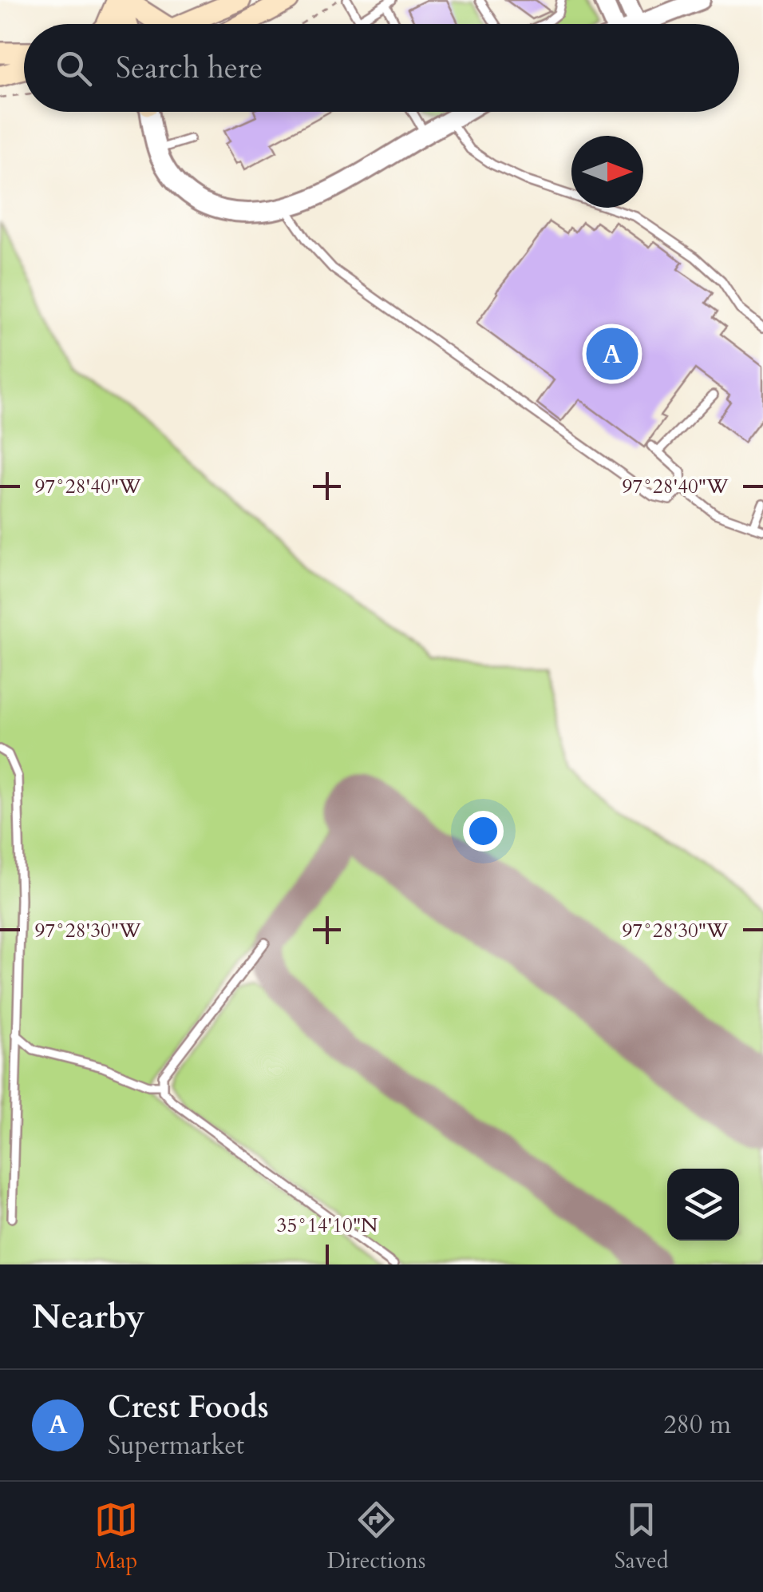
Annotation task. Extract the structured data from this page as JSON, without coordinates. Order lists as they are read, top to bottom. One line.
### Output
{"north":"right","page":{"search":"Search here","pins":"A","heading":"Nearby","list":[{"mark":"A","name":"Crest Foods","note":"Supermarket","value":"280 m"}],"nav":["Map","Directions","Saved"]},"coordinates":["97°28'40\"W","97°28'30\"W","35°14'10\"N"]}
